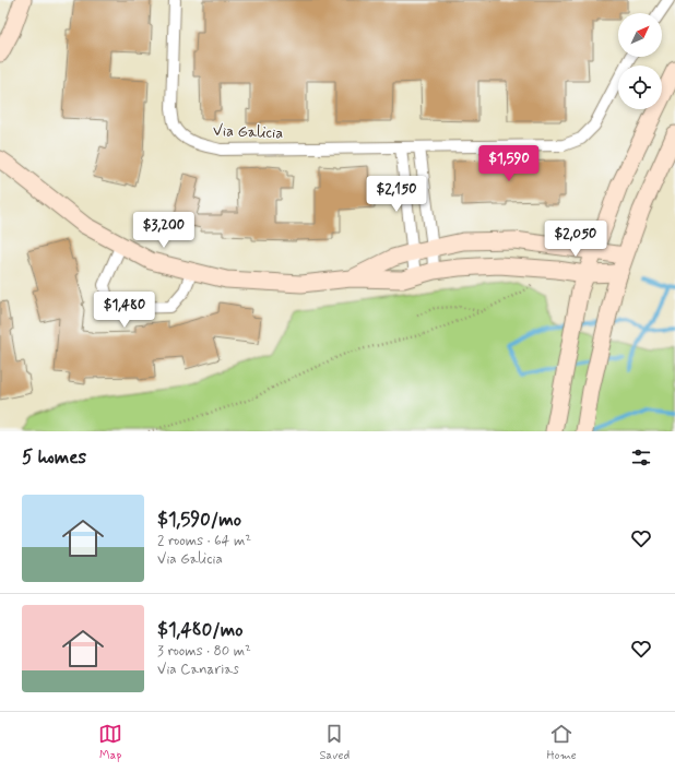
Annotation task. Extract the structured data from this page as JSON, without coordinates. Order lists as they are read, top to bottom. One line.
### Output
{"streets":{"street":["Via Galicia"]},"north":"top right","page":{"price":["$1,590","$2,150","$3,200","$2,050","$1,480"],"heading":"5 homes","list":[{"name":"$1,590/mo","note":"2 rooms · 64 m² · Via Galicia"},{"name":"$1,480/mo","note":"3 rooms · 80 m² · Via Canarias"}],"tabs":["Map","Saved","Home"]}}
